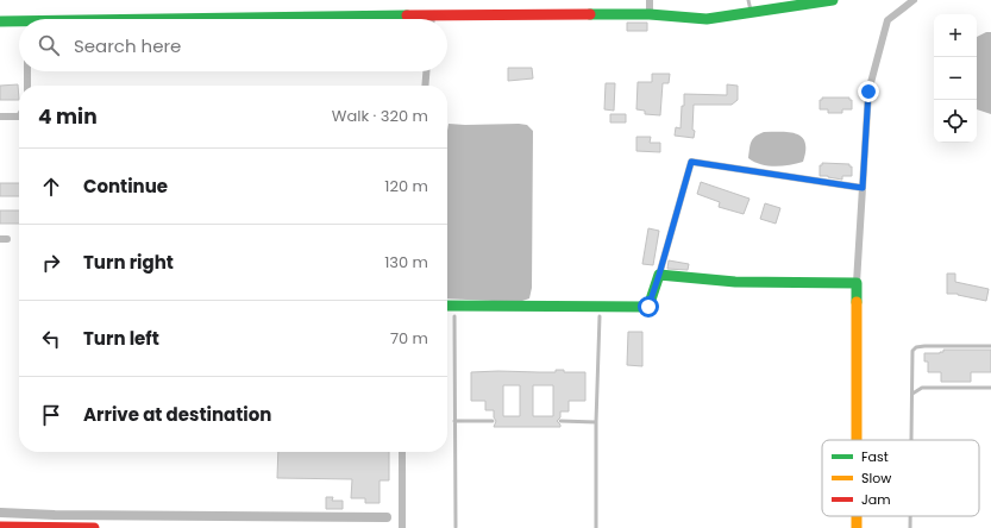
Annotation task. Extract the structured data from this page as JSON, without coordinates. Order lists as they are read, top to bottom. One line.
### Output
{"legend":["Fast","Slow","Jam"],"page":{"map_buttons":["+","−"],"search":"Search here","heading":["4 min","Walk · 320 m"],"list":[["Continue","120 m"],["Turn right","130 m"],["Turn left","70 m"],"Arrive at destination"]}}
